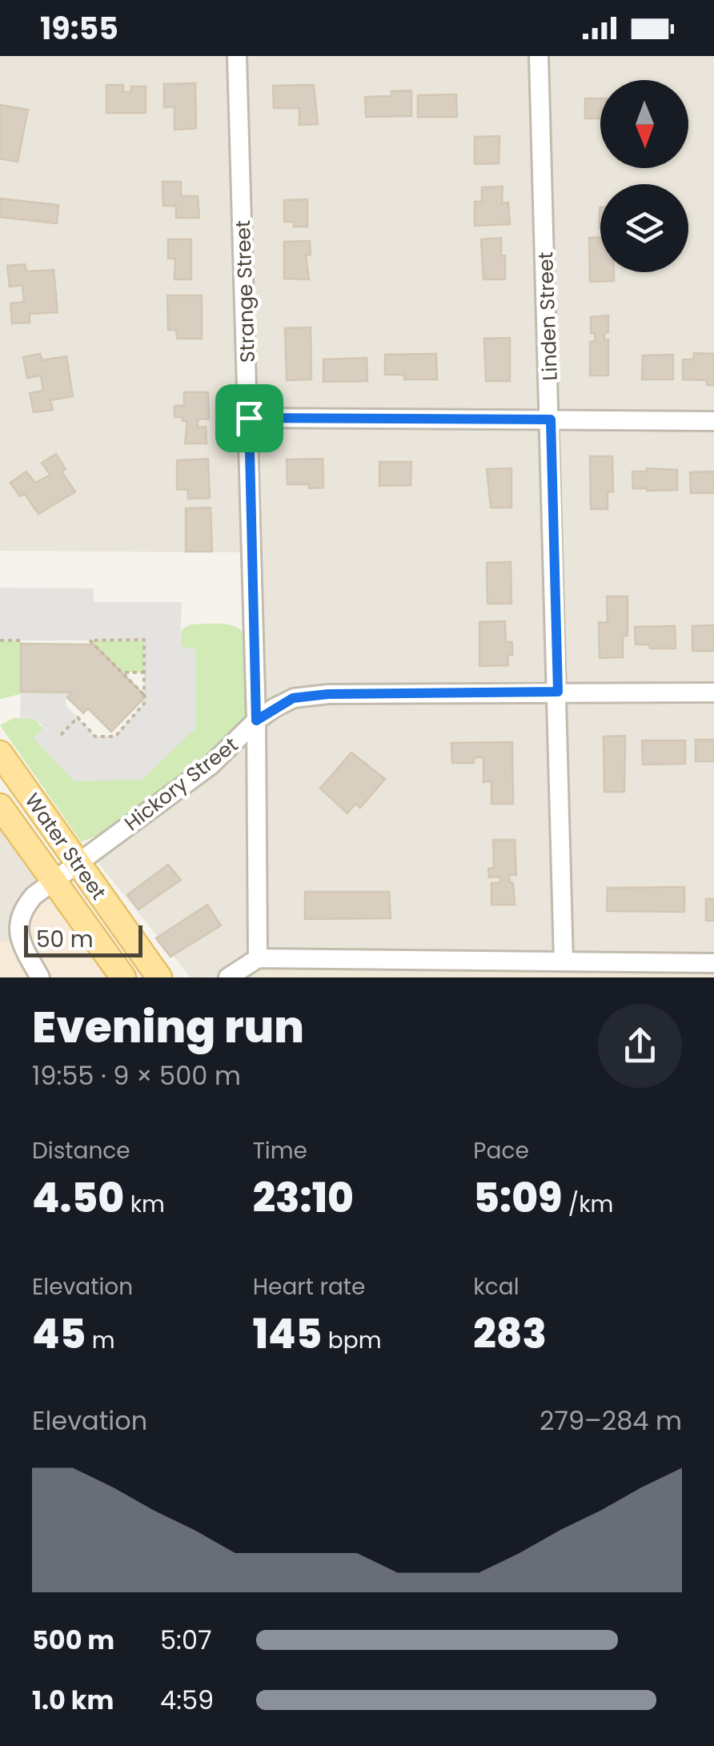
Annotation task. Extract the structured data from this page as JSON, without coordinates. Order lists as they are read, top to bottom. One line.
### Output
{"streets":{"main road":["Water Street"],"street":["Strange Street","Linden Street","Hickory Street"]},"crossings":[["Strange Street","Hickory Street"],["Linden Street","Hickory Street"],["Hickory Street","Water Street"]],"scale_bar":"50 m","north":"bottom","page":{"status":"19:55","scale":"50 m","heading":["Evening run","19:55 · 9 × 500 m"],"stats":[["Distance","4.50 km"],["Time","23:10"],["Pace","5:09 /km"],["Elevation","45 m"],["Heart rate","145 bpm"],["kcal","283"]],"chart":["Elevation","279–284 m"],"list":[{"name":"500 m","note":"5:07"},{"name":"1.0 km","note":"4:59"}]}}
